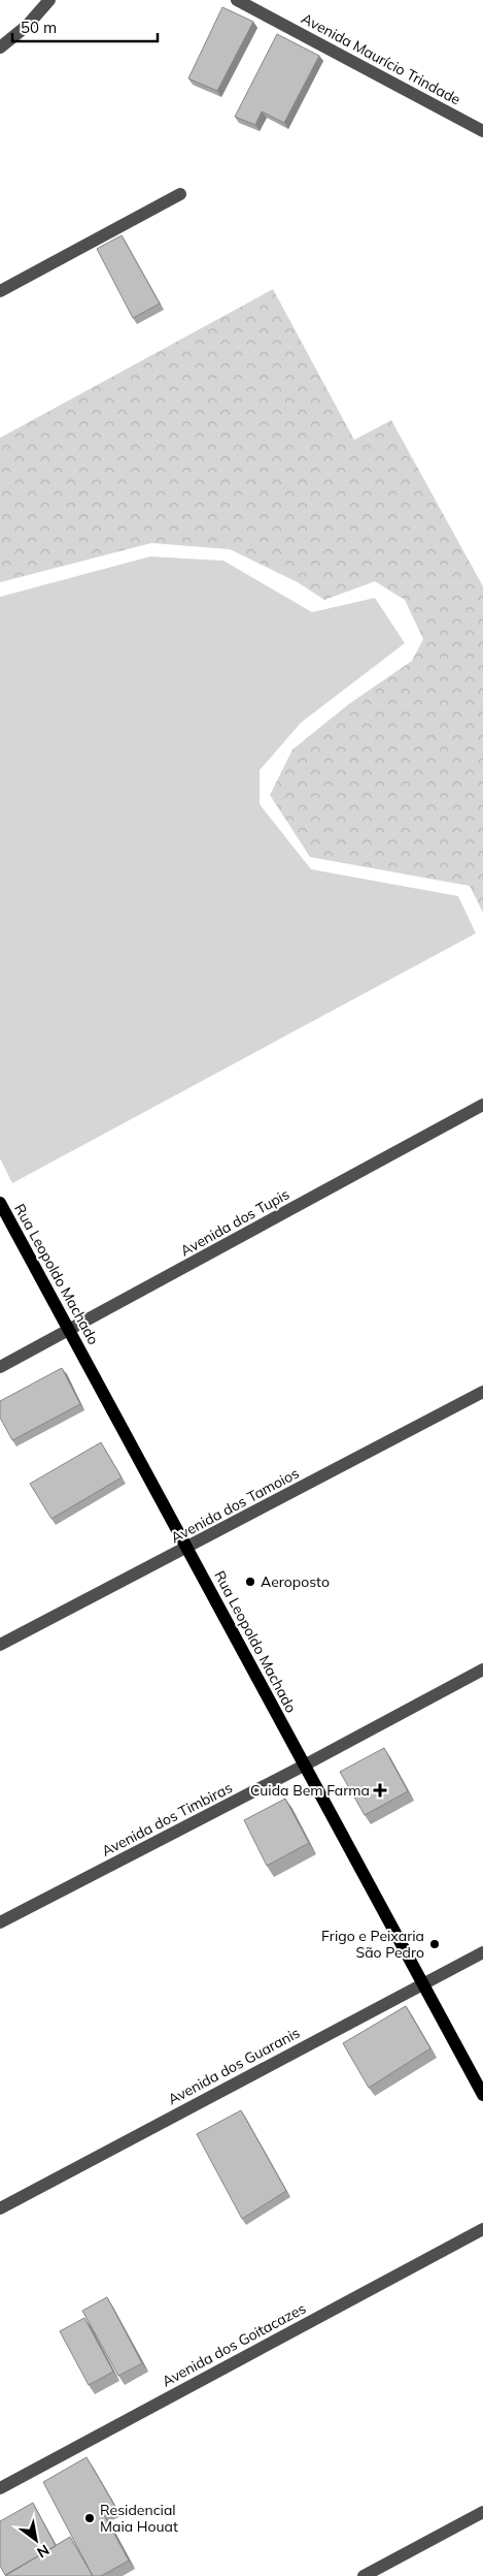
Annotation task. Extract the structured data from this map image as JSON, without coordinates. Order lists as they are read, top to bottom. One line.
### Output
{"streets":{"main road":["Rua Leopoldo Machado"],"street":["Avenida Maurício Trindade","Avenida dos Tupis","Avenida dos Tamoios","Avenida dos Timbiras","Avenida dos Guaranis","Avenida dos Goitacazes"]},"crossings":[["Avenida dos Tupis","Rua Leopoldo Machado"],["Rua Leopoldo Machado","Avenida dos Tamoios"],["Rua Leopoldo Machado","Avenida dos Timbiras"],["Rua Leopoldo Machado","Avenida dos Guaranis"]],"places":{"other":["Aeroposto","Frigo e Peixaria São Pedro","Residencial Maia Houat"],"health":["Cuida Bem Farma"]},"scale_bar":"50 m","north":"bottom right"}
